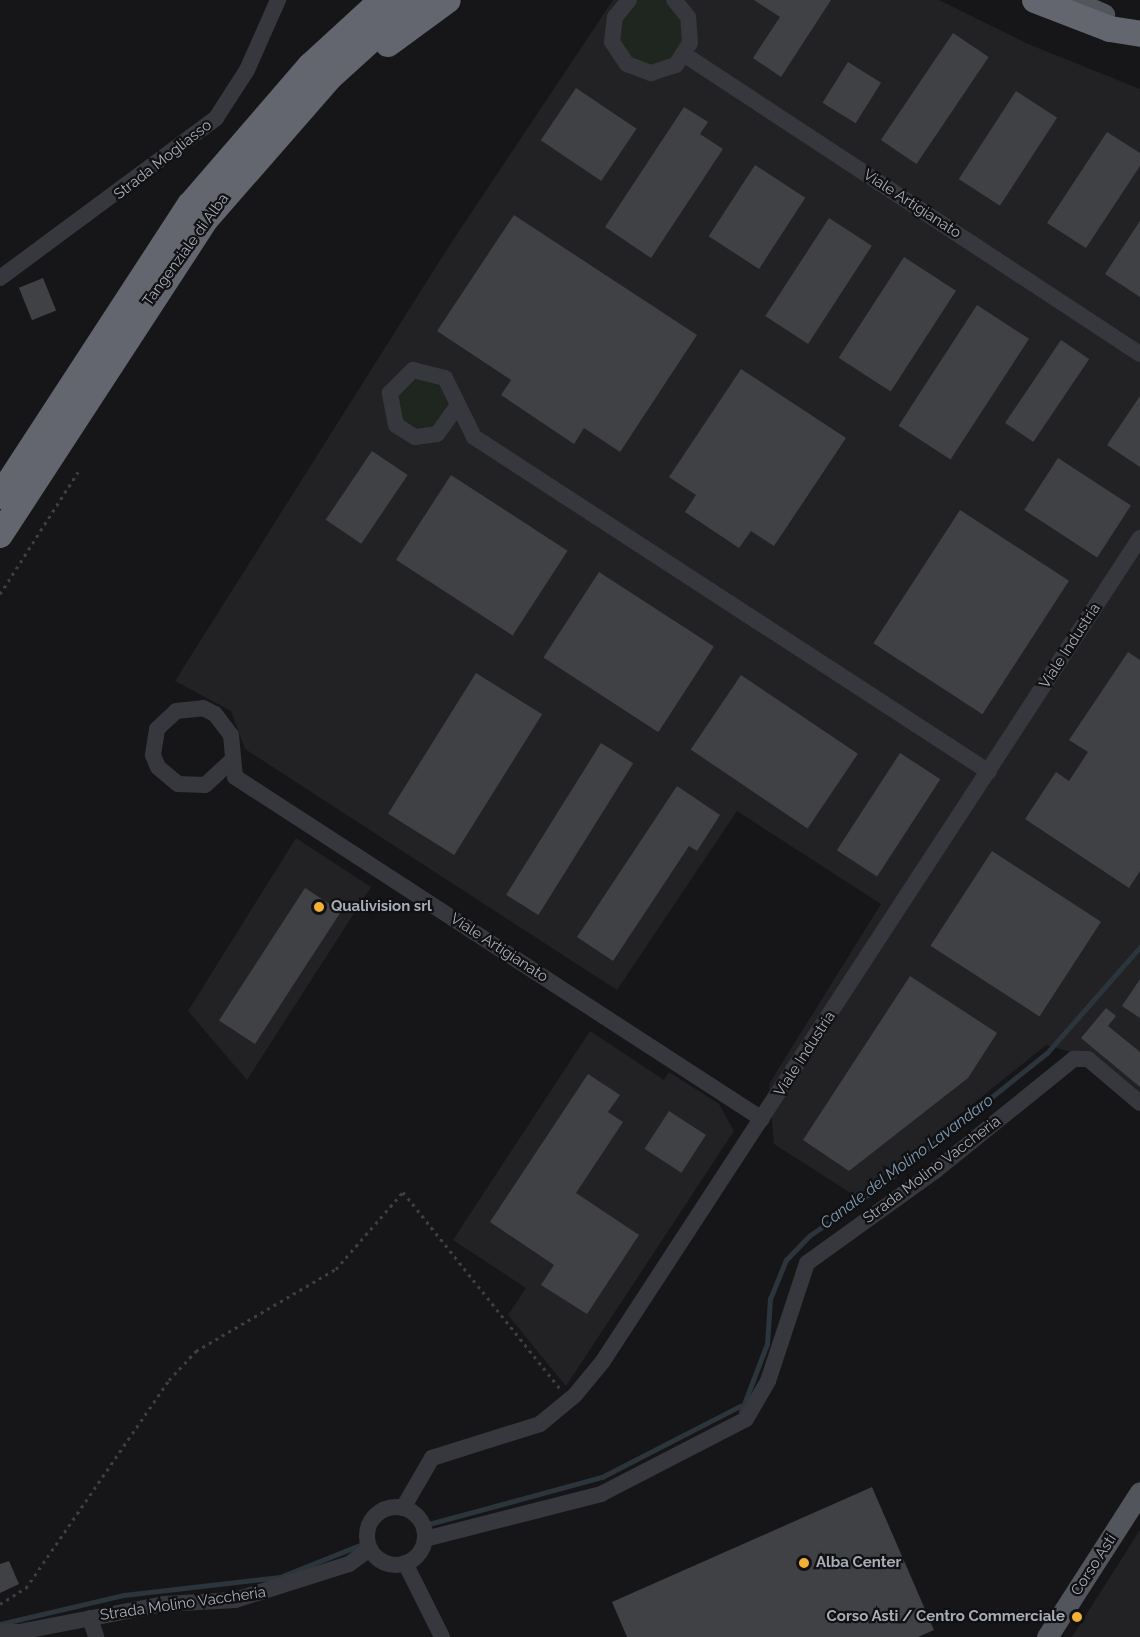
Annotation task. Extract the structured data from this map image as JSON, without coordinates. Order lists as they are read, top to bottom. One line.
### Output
{"streets":{"highway":["Tangenziale di Alba"],"main road":["Corso Asti"],"street":["Strada Mogliasso","Viale Artigianato","Viale Industria","Strada Molino Vaccheria"]},"crossings":[["Viale Artigianato","Viale Industria"],["Viale Industria","Strada Molino Vaccheria"]],"water":["Canale del Molino Lavandaro"],"places":["Qualivision srl","Alba Center","Corso Asti / Centro Commerciale"]}
